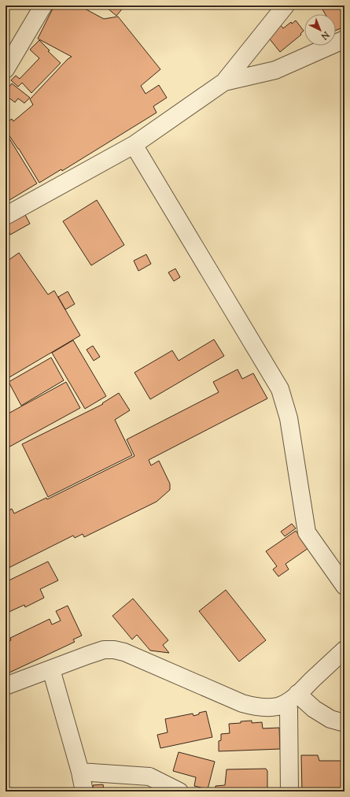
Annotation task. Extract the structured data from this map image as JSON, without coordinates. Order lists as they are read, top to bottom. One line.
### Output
{"north":"bottom right"}
